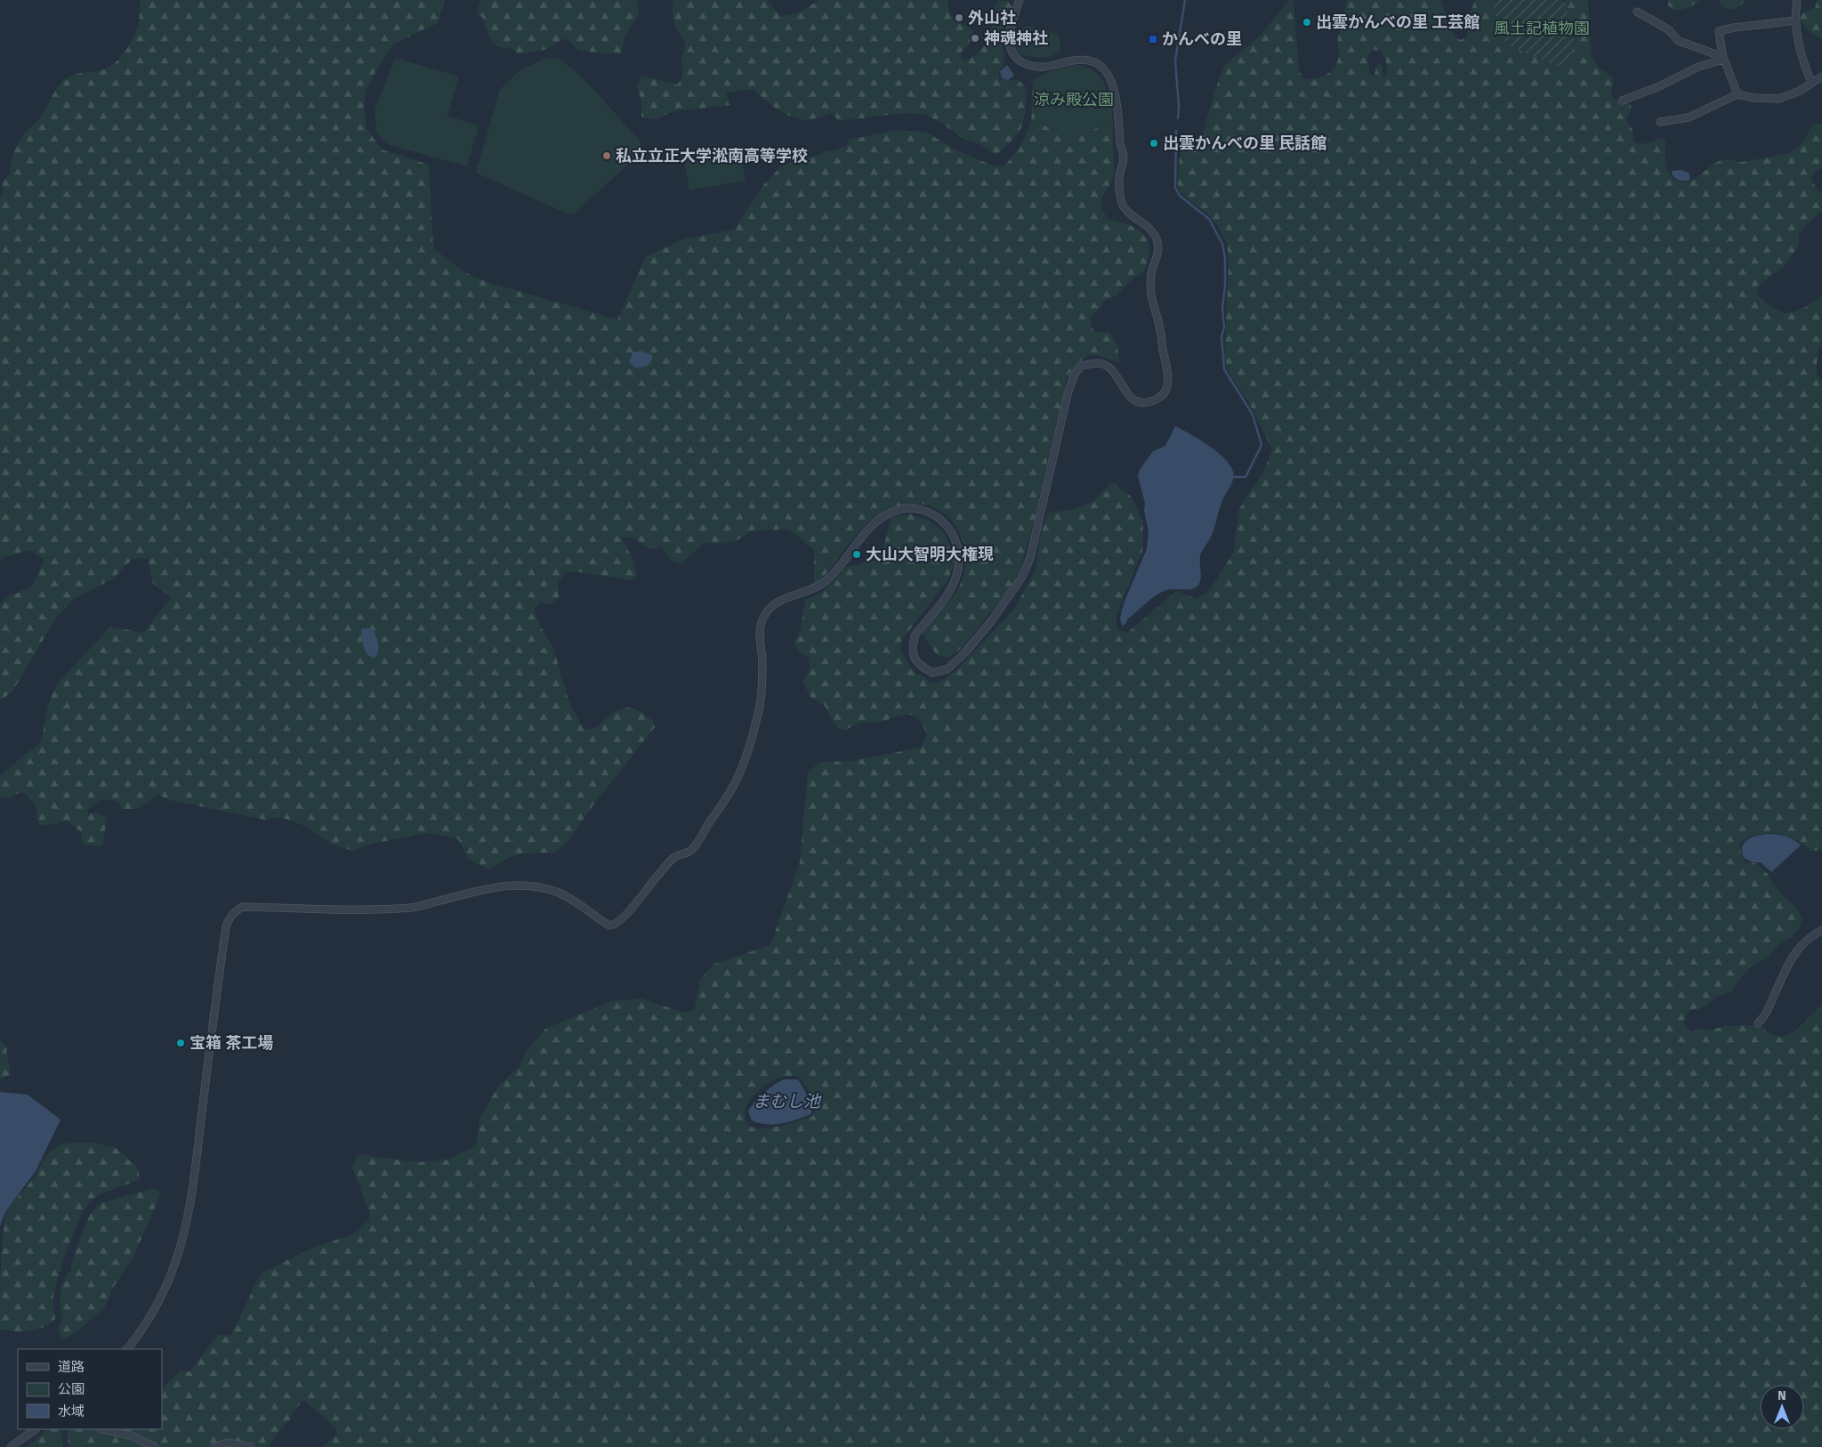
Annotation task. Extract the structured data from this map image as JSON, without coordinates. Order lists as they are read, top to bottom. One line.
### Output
{"water":["まむし池"],"parks":["風土記植物園","涼み殿公園"],"places":{"other":["外山社","出雲かんべの里 工芸館","神魂神社","出雲かんべの里 民話館","私立立正大学淞南高等学校","大山大智明大権現","宝箱 茶工場"],"transit":["かんべの里"]},"legend":["道路","公園","水域"],"north":"top"}
